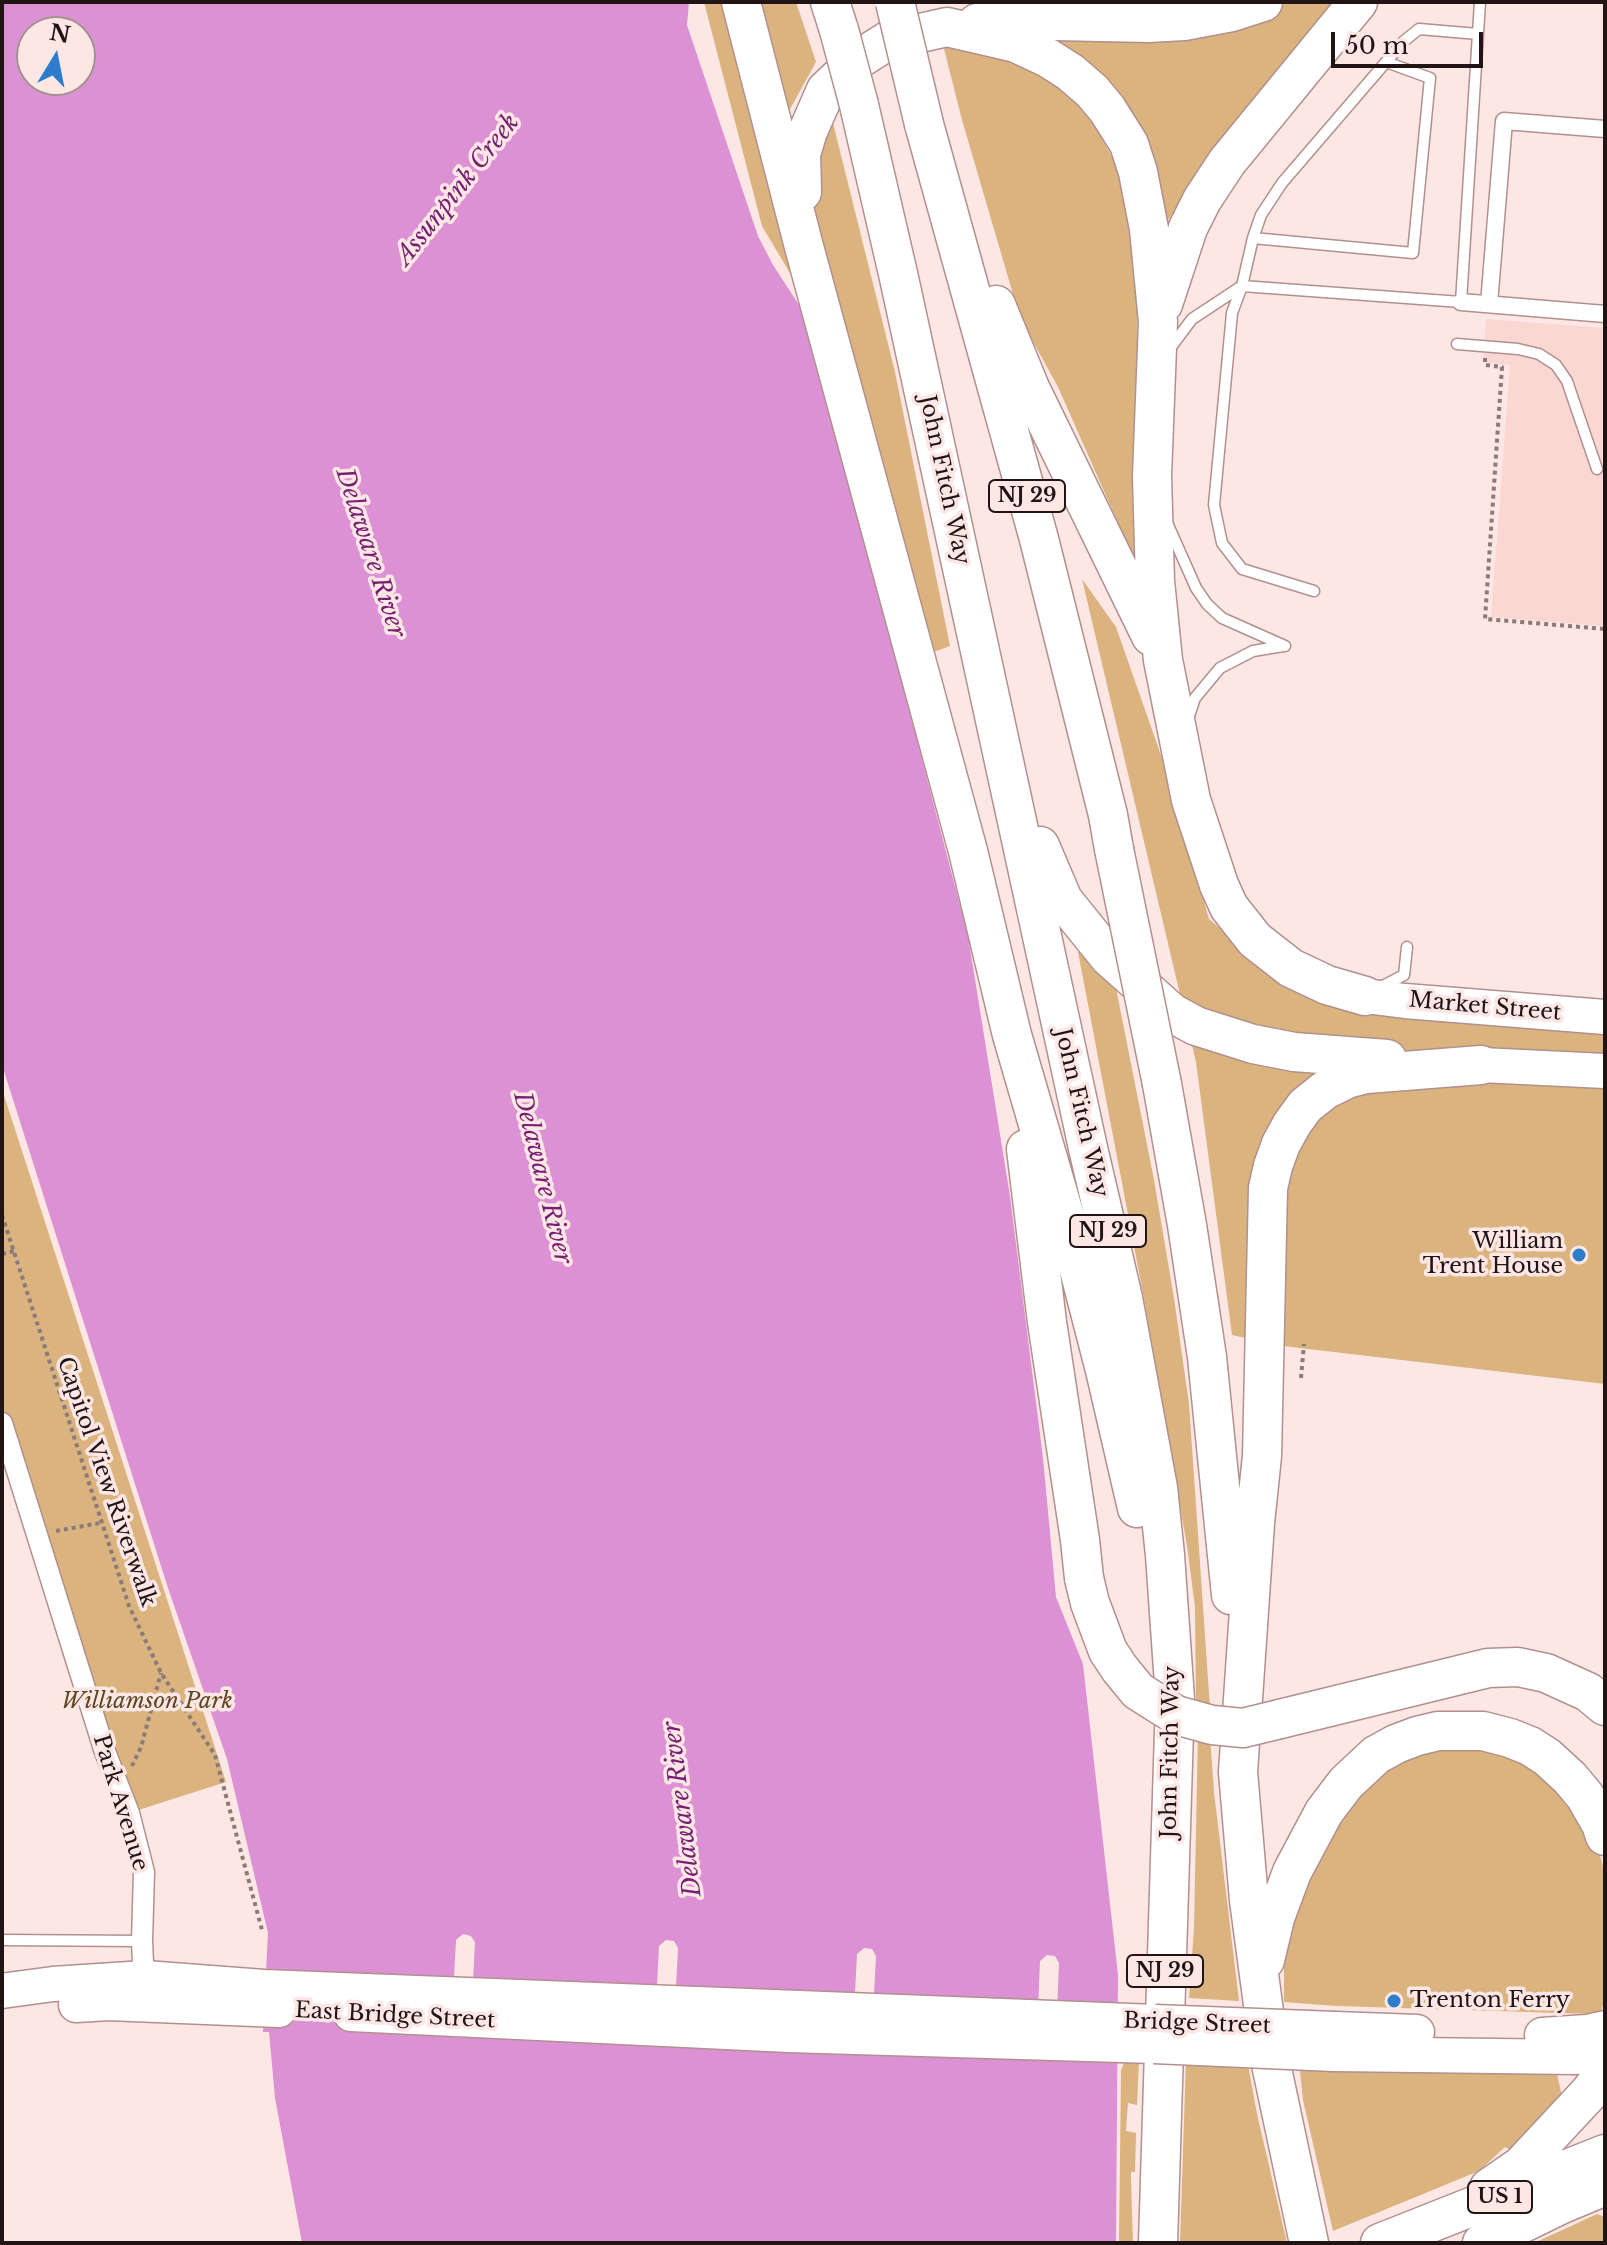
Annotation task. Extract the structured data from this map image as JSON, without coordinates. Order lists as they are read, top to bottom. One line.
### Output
{"streets":{"highway":["John Fitch Way","NJ 29","US 1"],"main road":["Market Street","East Bridge Street","Bridge Street"],"street":["Park Avenue"],"path":["Capitol View Riverwalk"]},"crossings":[["Park Avenue","East Bridge Street"],["East Bridge Street","Bridge Street"]],"water":["Assunpink Creek","Delaware River"],"parks":["Williamson Park"],"places":["William Trent House","Trenton Ferry"],"scale_bar":"50 m","north":"top"}
